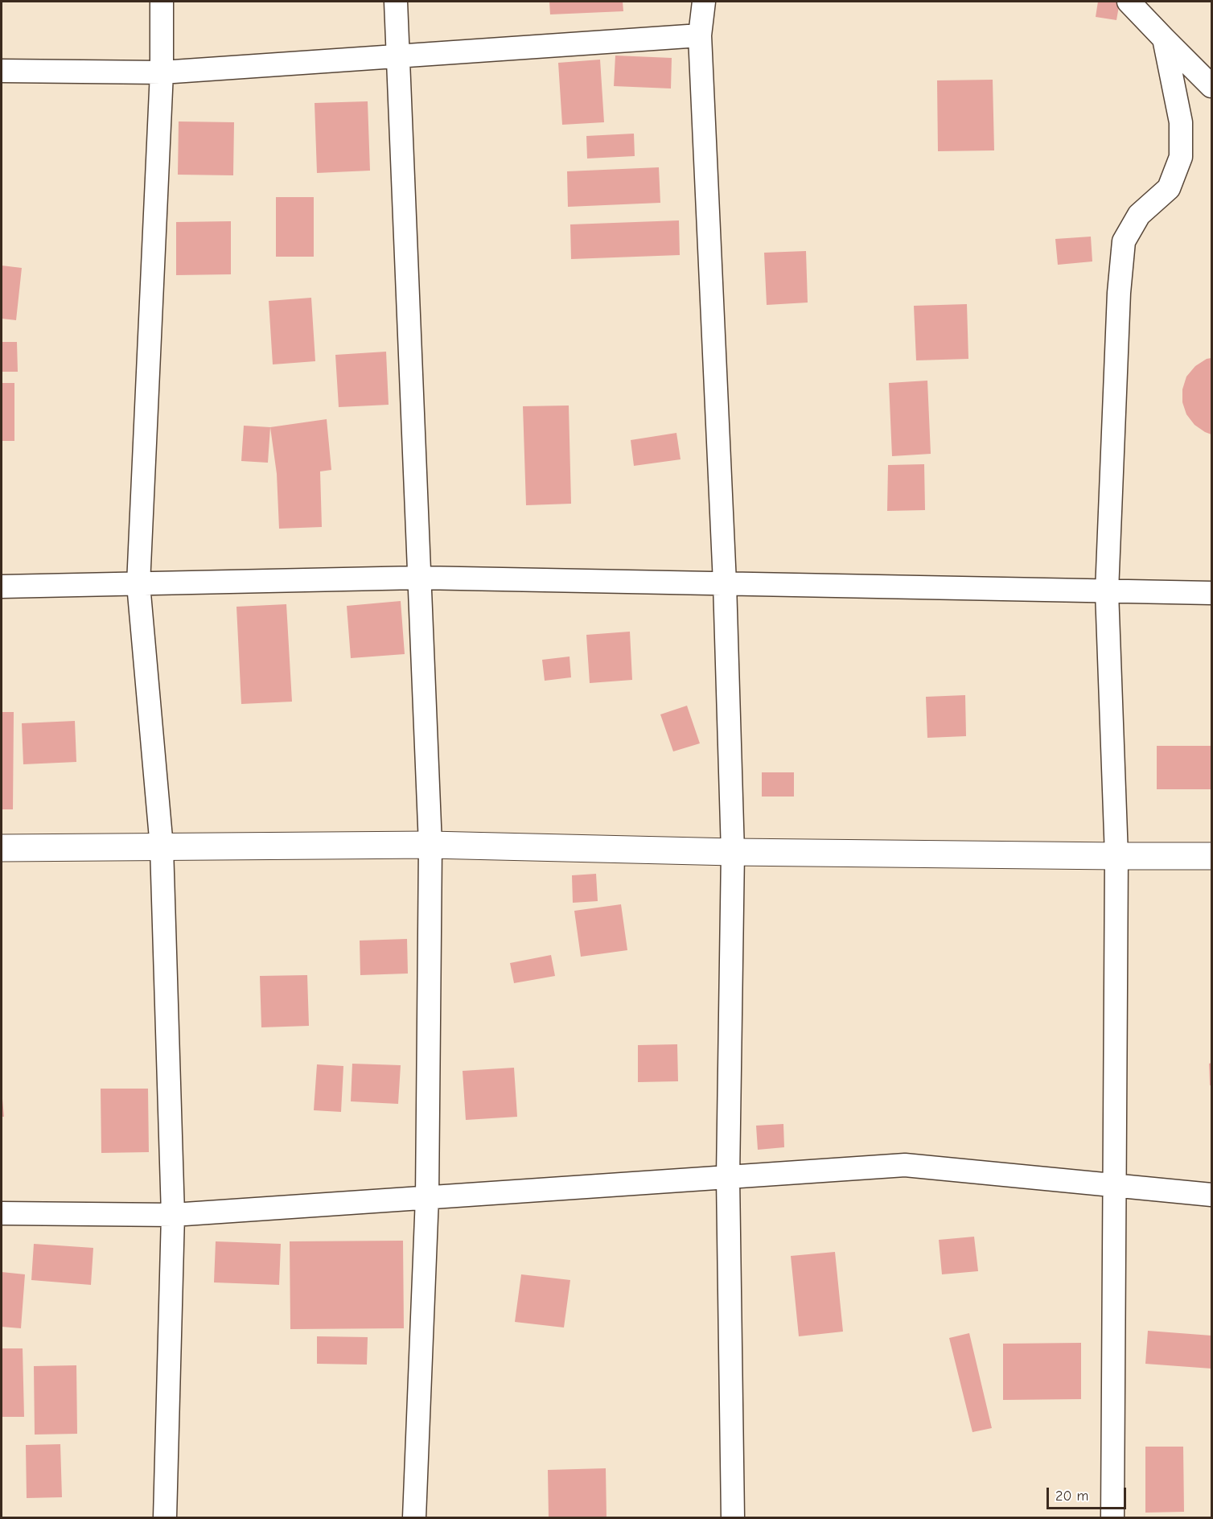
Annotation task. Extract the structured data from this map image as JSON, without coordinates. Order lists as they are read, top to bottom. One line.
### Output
{"scale_bar":"20 m"}
